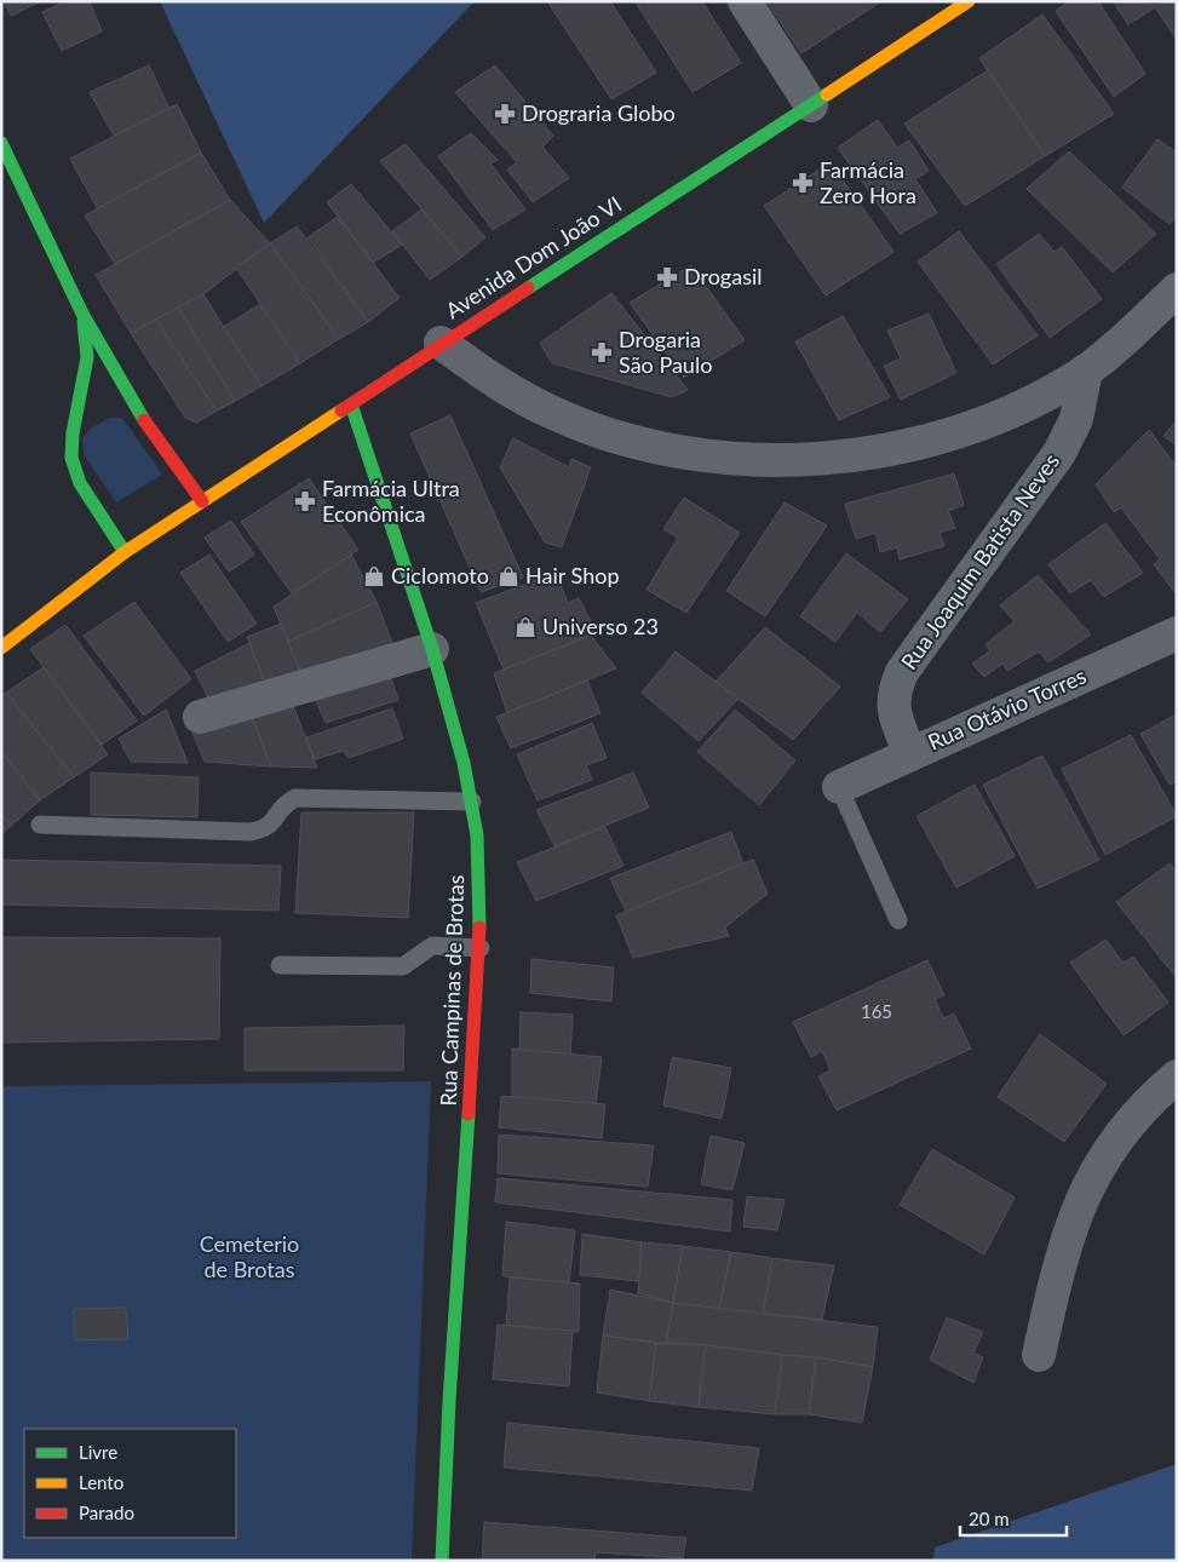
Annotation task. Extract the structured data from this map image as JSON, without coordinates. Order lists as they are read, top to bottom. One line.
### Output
{"streets":{"main road":["Avenida Dom João VI","Rua Campinas de Brotas"],"street":["Rua Joaquim Batista Neves","Rua Otávio Torres"]},"crossings":[["Avenida Dom João VI","Rua Campinas de Brotas"],["Rua Joaquim Batista Neves","Rua Otávio Torres"]],"parks":["Cemeterio de Brotas"],"places":{"pharmacy":["Drograria Globo","Farmácia Zero Hora","Drogasil","Drogaria São Paulo","Farmácia Ultra Econômica"],"shop":["Ciclomoto","Hair Shop","Universo 23"]},"house_numbers":["165"],"legend":["Livre","Lento","Parado"],"scale_bar":"20 m"}
